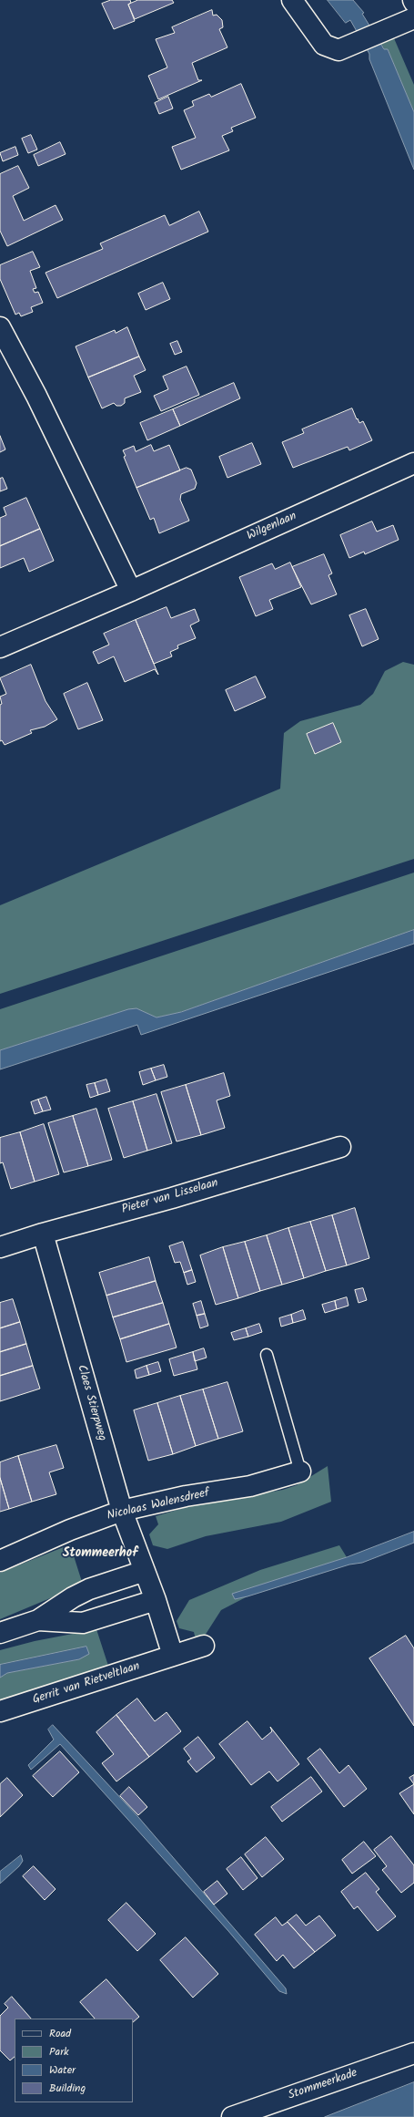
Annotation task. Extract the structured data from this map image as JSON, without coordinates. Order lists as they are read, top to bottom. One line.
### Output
{"streets":{"street":["Wilgenlaan","Pieter van Lisselaan","Claes Stierpweg","Nicolaas Walensdreef","Gerrit van Rietveltlaan","Stommeerkade"]},"crossings":[["Pieter van Lisselaan","Claes Stierpweg"],["Claes Stierpweg","Nicolaas Walensdreef"]],"districts":["Stommeerhof"],"legend":["Road","Park","Water","Building"]}
